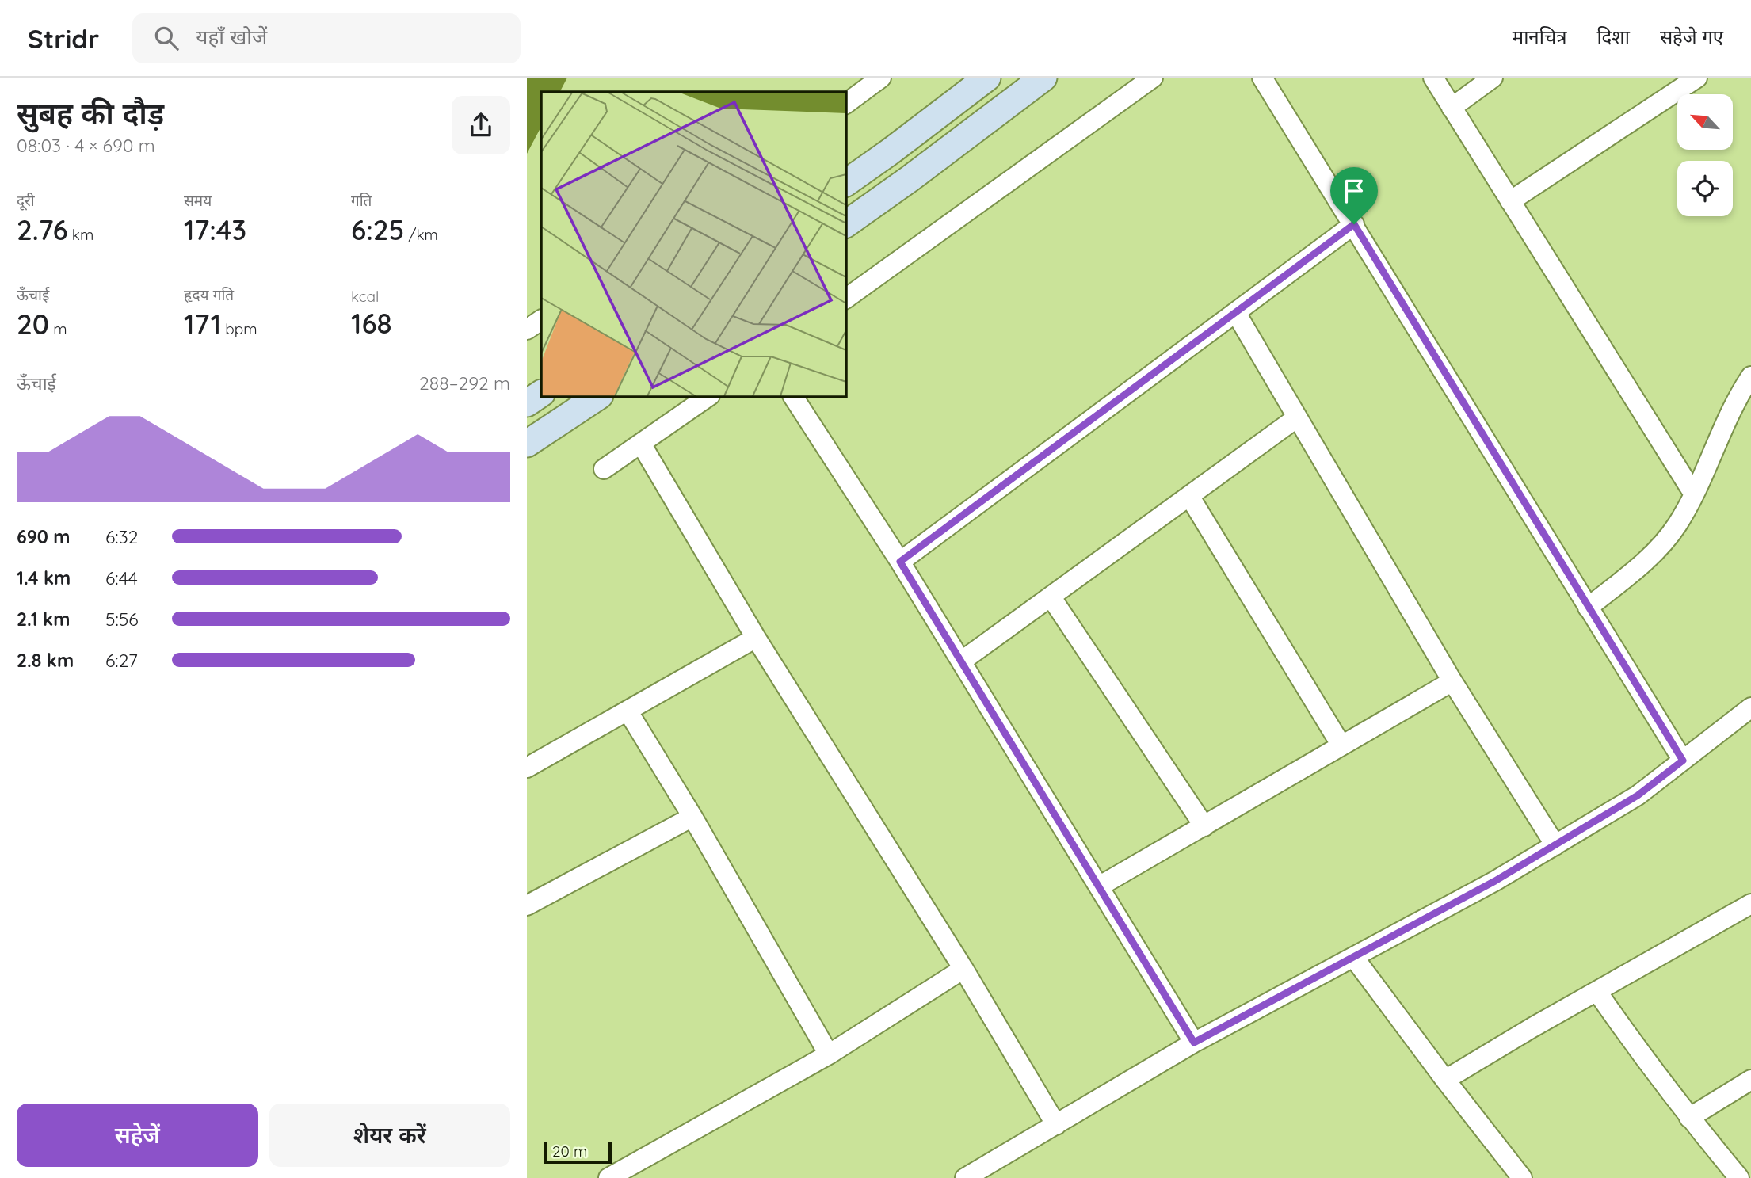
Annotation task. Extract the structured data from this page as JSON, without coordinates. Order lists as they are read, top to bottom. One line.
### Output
{"scale_bar":"20 m","north":"top left","page":{"header":"Stridr","search":"यहाँ खोजें","nav":["मानचित्र","दिशा","सहेजे गए"],"heading":["सुबह की दौड़","08:03 · 4 × 690 m"],"stats":[["दूरी","2.76 km"],["समय","17:43"],["गति","6:25 /km"],["ऊँचाई","20 m"],["हृदय गति","171 bpm"],["kcal","168"]],"chart":["ऊँचाई","288–292 m"],"list":[{"name":"690 m","note":"6:32"},{"name":"1.4 km","note":"6:44"},{"name":"2.1 km","note":"5:56"},{"name":"2.8 km","note":"6:27"}],"buttons":["सहेजें","शेयर करें"],"scale":"20 m"}}
